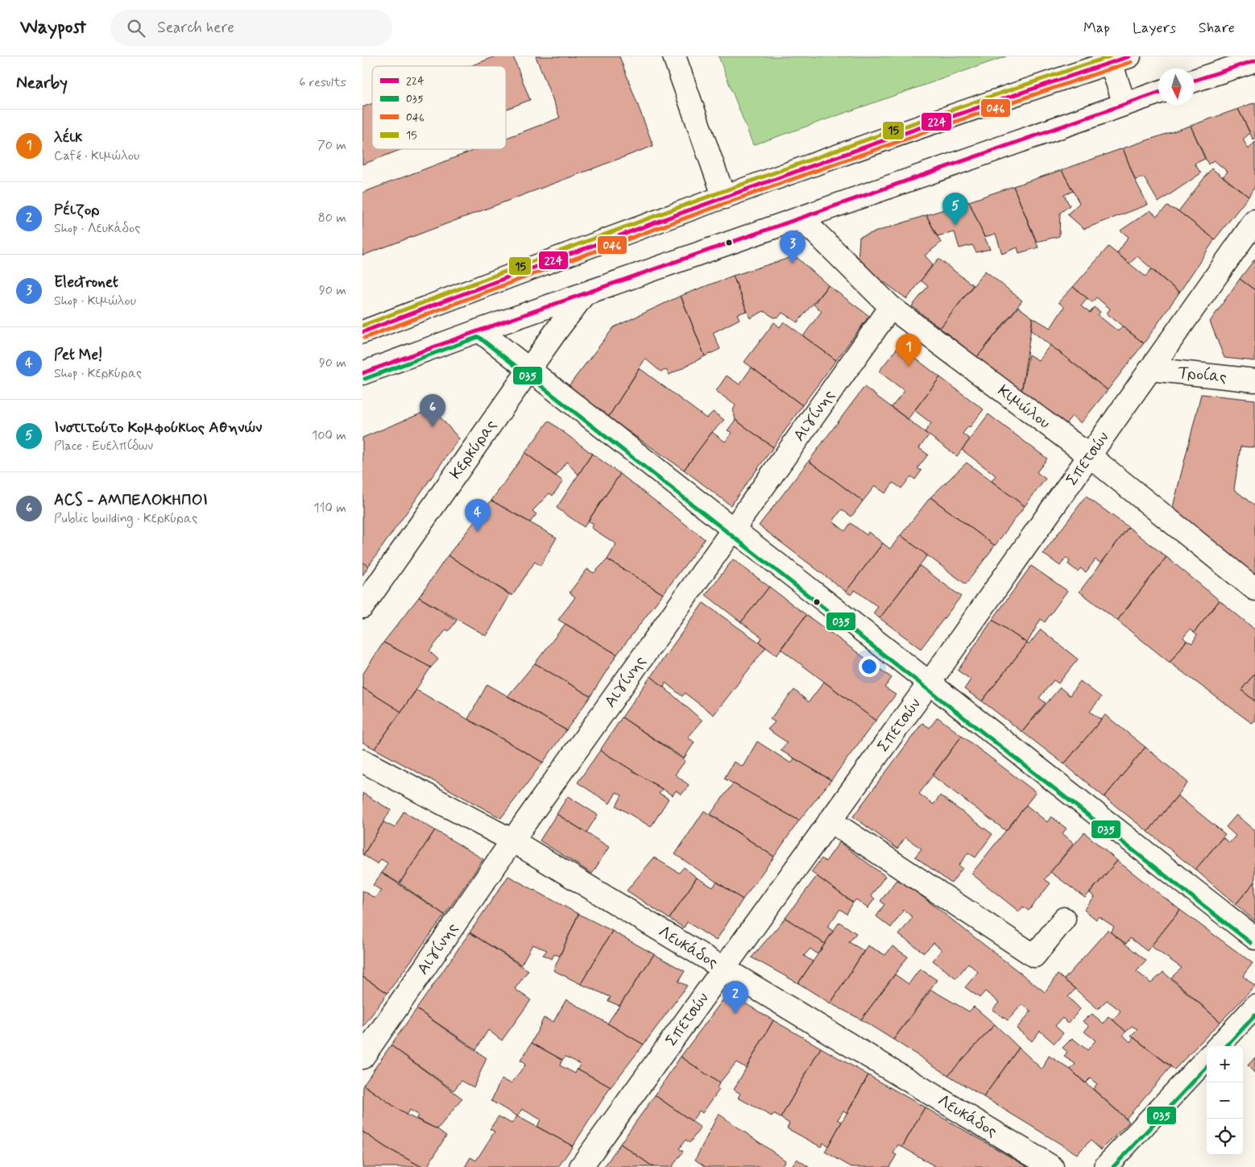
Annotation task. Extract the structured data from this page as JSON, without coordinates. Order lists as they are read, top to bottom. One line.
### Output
{"streets":{"street":["Τροίας","Κιμώλου","Αιγίνης","Κερκύρας","Σπετσών","Λευκάδος"]},"crossings":[["Τροίας","Σπετσών"],["Κιμώλου","Αιγίνης"],["Κιμώλου","Σπετσών"],["Αιγίνης","Λευκάδος"],["Σπετσών","Λευκάδος"]],"lines":["transit line 224","transit line 15","transit line 046","transit line 035"],"legend":["224","035","046","15"],"north":"bottom","page":{"header":"Waypost","search":"Search here","nav":["Map","Layers","Share"],"heading":["Nearby","6 results"],"list":[{"mark":"1","name":"λέικ","note":"Café · Κιμώλου","value":"70 m"},{"mark":"2","name":"Ρέιζορ","note":"Shop · Λευκάδος","value":"80 m"},{"mark":"3","name":"Electronet","note":"Shop · Κιμώλου","value":"90 m"},{"mark":"4","name":"Pet Me!","note":"Shop · Κερκύρας","value":"90 m"},{"mark":"5","name":"Ινστιτούτο Κομφούκιος Αθηνών","note":"Place · Ευελπίδων","value":"100 m"},{"mark":"6","name":"ACS - ΑΜΠΕΛΟΚΗΠΟΙ","note":"Public building · Κερκύρας","value":"110 m"}],"pins":["5","3","1","6","4","2"],"map_buttons":["+","−"]}}
